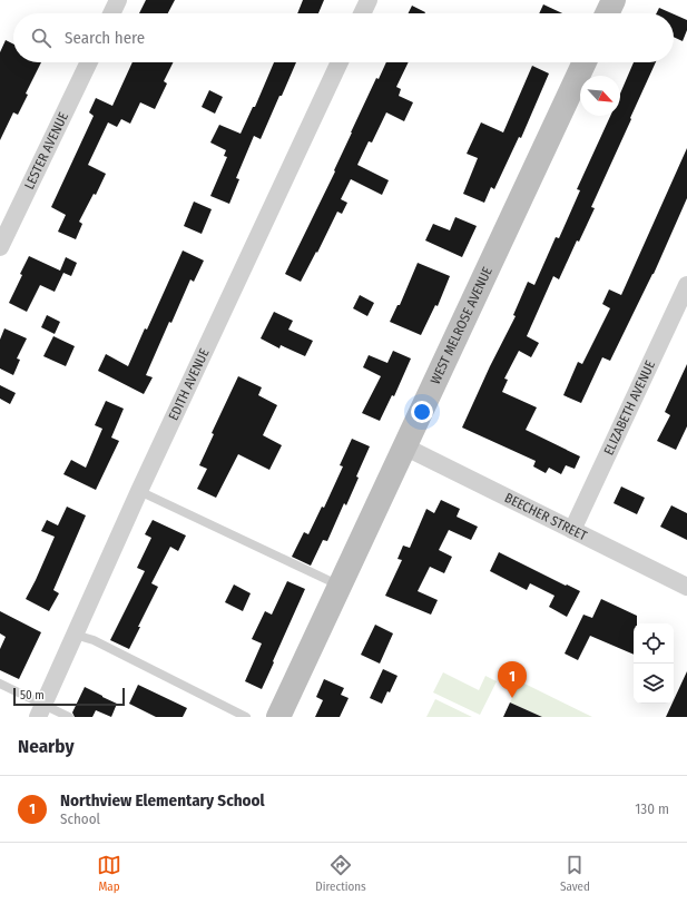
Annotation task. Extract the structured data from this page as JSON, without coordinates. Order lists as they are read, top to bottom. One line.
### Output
{"streets":{"street":["LESTER AVENUE","WEST MELROSE AVENUE","EDITH AVENUE","ELIZABETH AVENUE","BEECHER STREET"]},"crossings":[["WEST MELROSE AVENUE","BEECHER STREET"],["ELIZABETH AVENUE","BEECHER STREET"]],"scale_bar":"50 m","north":"bottom right","page":{"search":"Search here","pins":"1","scale":"50 m","heading":"Nearby","list":[{"mark":"1","name":"Northview Elementary School","note":"School","value":"130 m"}],"nav":["Map","Directions","Saved"]}}
